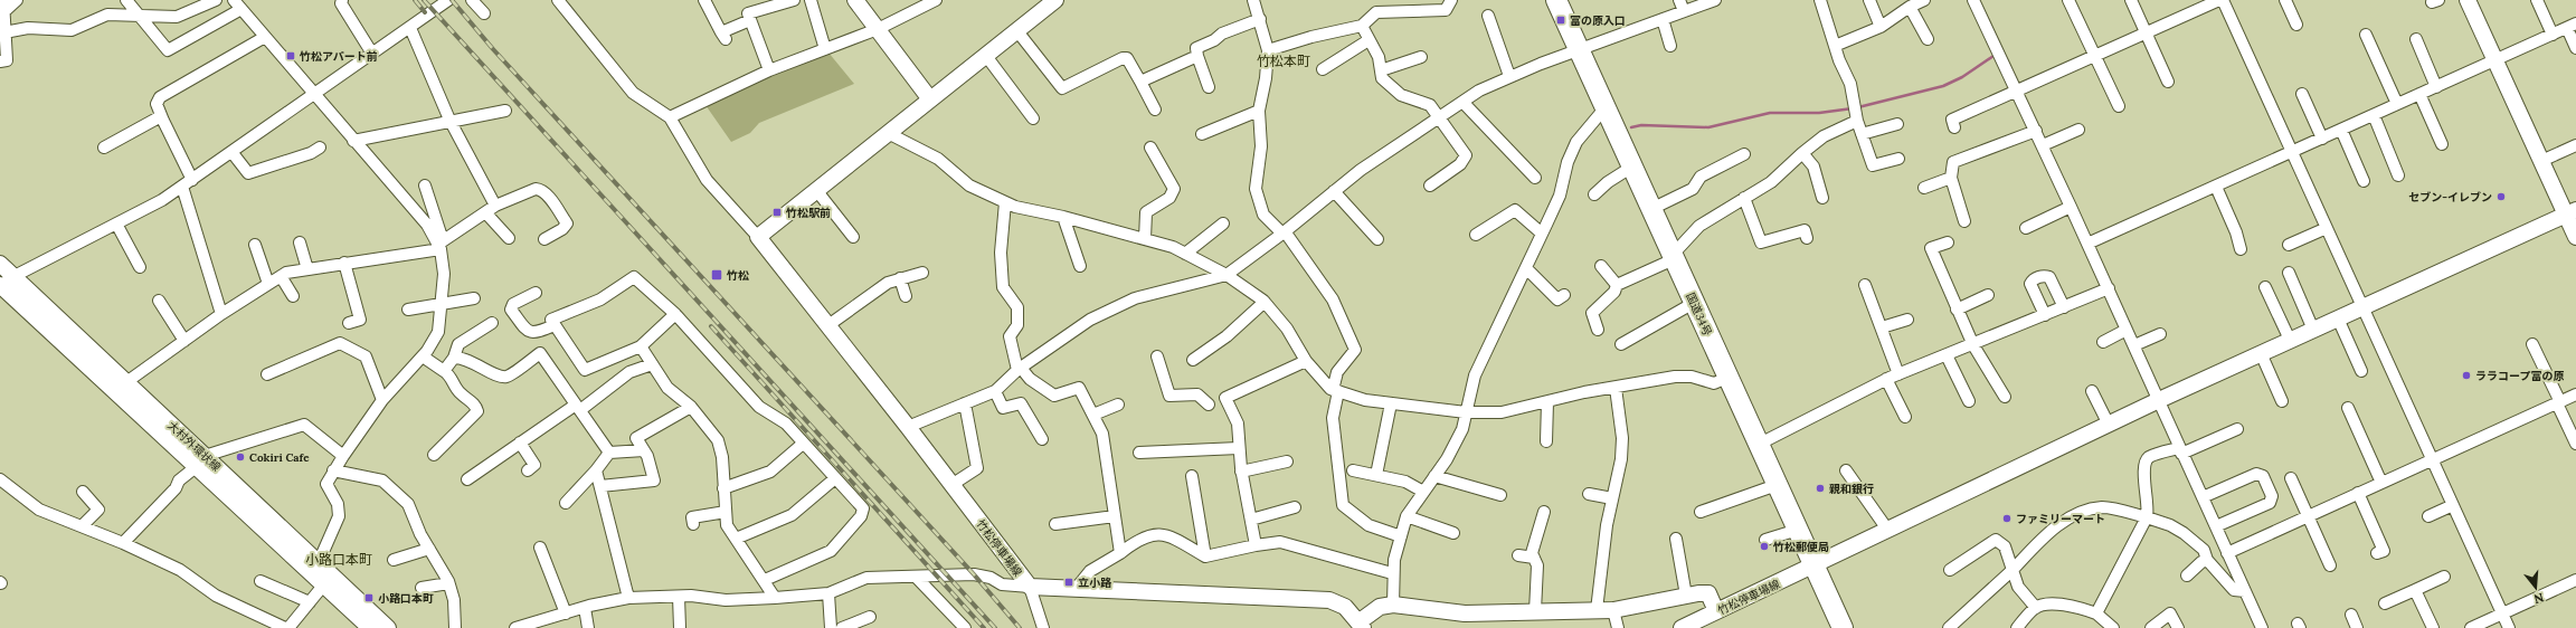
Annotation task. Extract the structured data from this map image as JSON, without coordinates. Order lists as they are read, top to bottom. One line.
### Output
{"streets":{"highway":["国道34号"],"street":["大村外環状線","竹松停車場線"]},"crossings":[["国道34号","竹松停車場線"]],"districts":["竹松本町","小路口本町"],"places":{"transit":["富の原入口","竹松アパート前","竹松駅前","竹松","立小路","小路口本町"],"other":["セブン-イレブン","ララコープ富の原","Cokiri Cafe","親和銀行","ファミリーマート","竹松郵便局"]},"north":"bottom"}
